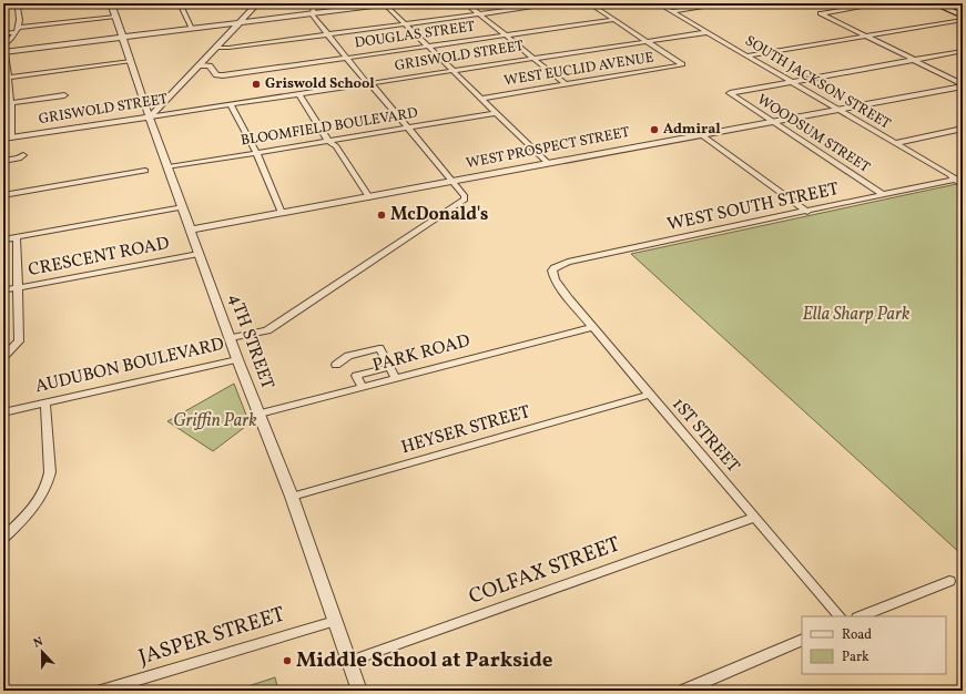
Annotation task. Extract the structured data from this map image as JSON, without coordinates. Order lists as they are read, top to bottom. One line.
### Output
{"streets":{"street":["DOUGLAS STREET","GRISWOLD STREET","WEST EUCLID AVENUE","SOUTH JACKSON STREET","BLOOMFIELD BOULEVARD","WOODSUM STREET","WEST PROSPECT STREET","WEST SOUTH STREET","CRESCENT ROAD","4TH STREET","PARK ROAD","AUDUBON BOULEVARD","HEYSER STREET","1ST STREET","COLFAX STREET","JASPER STREET"]},"crossings":[["GRISWOLD STREET","WEST EUCLID AVENUE"],["GRISWOLD STREET","SOUTH JACKSON STREET"],["GRISWOLD STREET","4TH STREET"],["SOUTH JACKSON STREET","WOODSUM STREET"],["SOUTH JACKSON STREET","WEST PROSPECT STREET"],["SOUTH JACKSON STREET","WEST SOUTH STREET"],["BLOOMFIELD BOULEVARD","4TH STREET"],["WOODSUM STREET","WEST PROSPECT STREET"],["WOODSUM STREET","WEST SOUTH STREET"],["WEST PROSPECT STREET","4TH STREET"],["WEST SOUTH STREET","1ST STREET"],["CRESCENT ROAD","4TH STREET"],["4TH STREET","PARK ROAD"],["4TH STREET","AUDUBON BOULEVARD"],["4TH STREET","HEYSER STREET"],["4TH STREET","COLFAX STREET"],["4TH STREET","JASPER STREET"],["PARK ROAD","1ST STREET"],["HEYSER STREET","1ST STREET"],["1ST STREET","COLFAX STREET"]],"parks":["Ella Sharp Park","Griffin Park"],"places":["Griswold School","Admiral","McDonald's","Middle School at Parkside"],"legend":["Road","Park"],"north":"top"}
